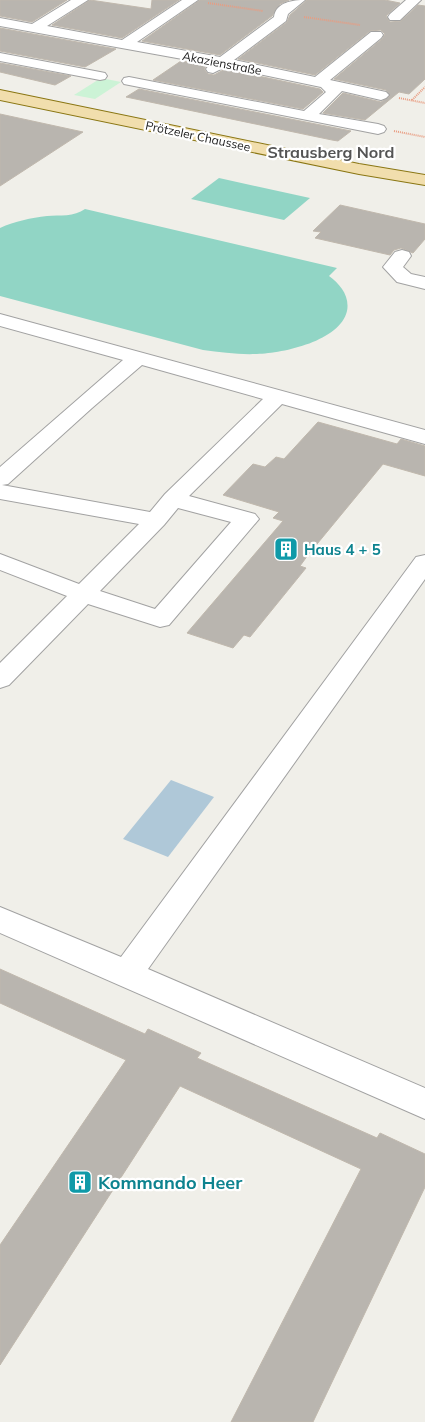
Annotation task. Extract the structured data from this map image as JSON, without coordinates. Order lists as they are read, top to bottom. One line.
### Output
{"streets":{"main road":["Prötzeler Chaussee"],"street":["Akazienstraße"]},"districts":["Strausberg Nord"],"places":{"building":["Haus 4 + 5","Kommando Heer"]}}
